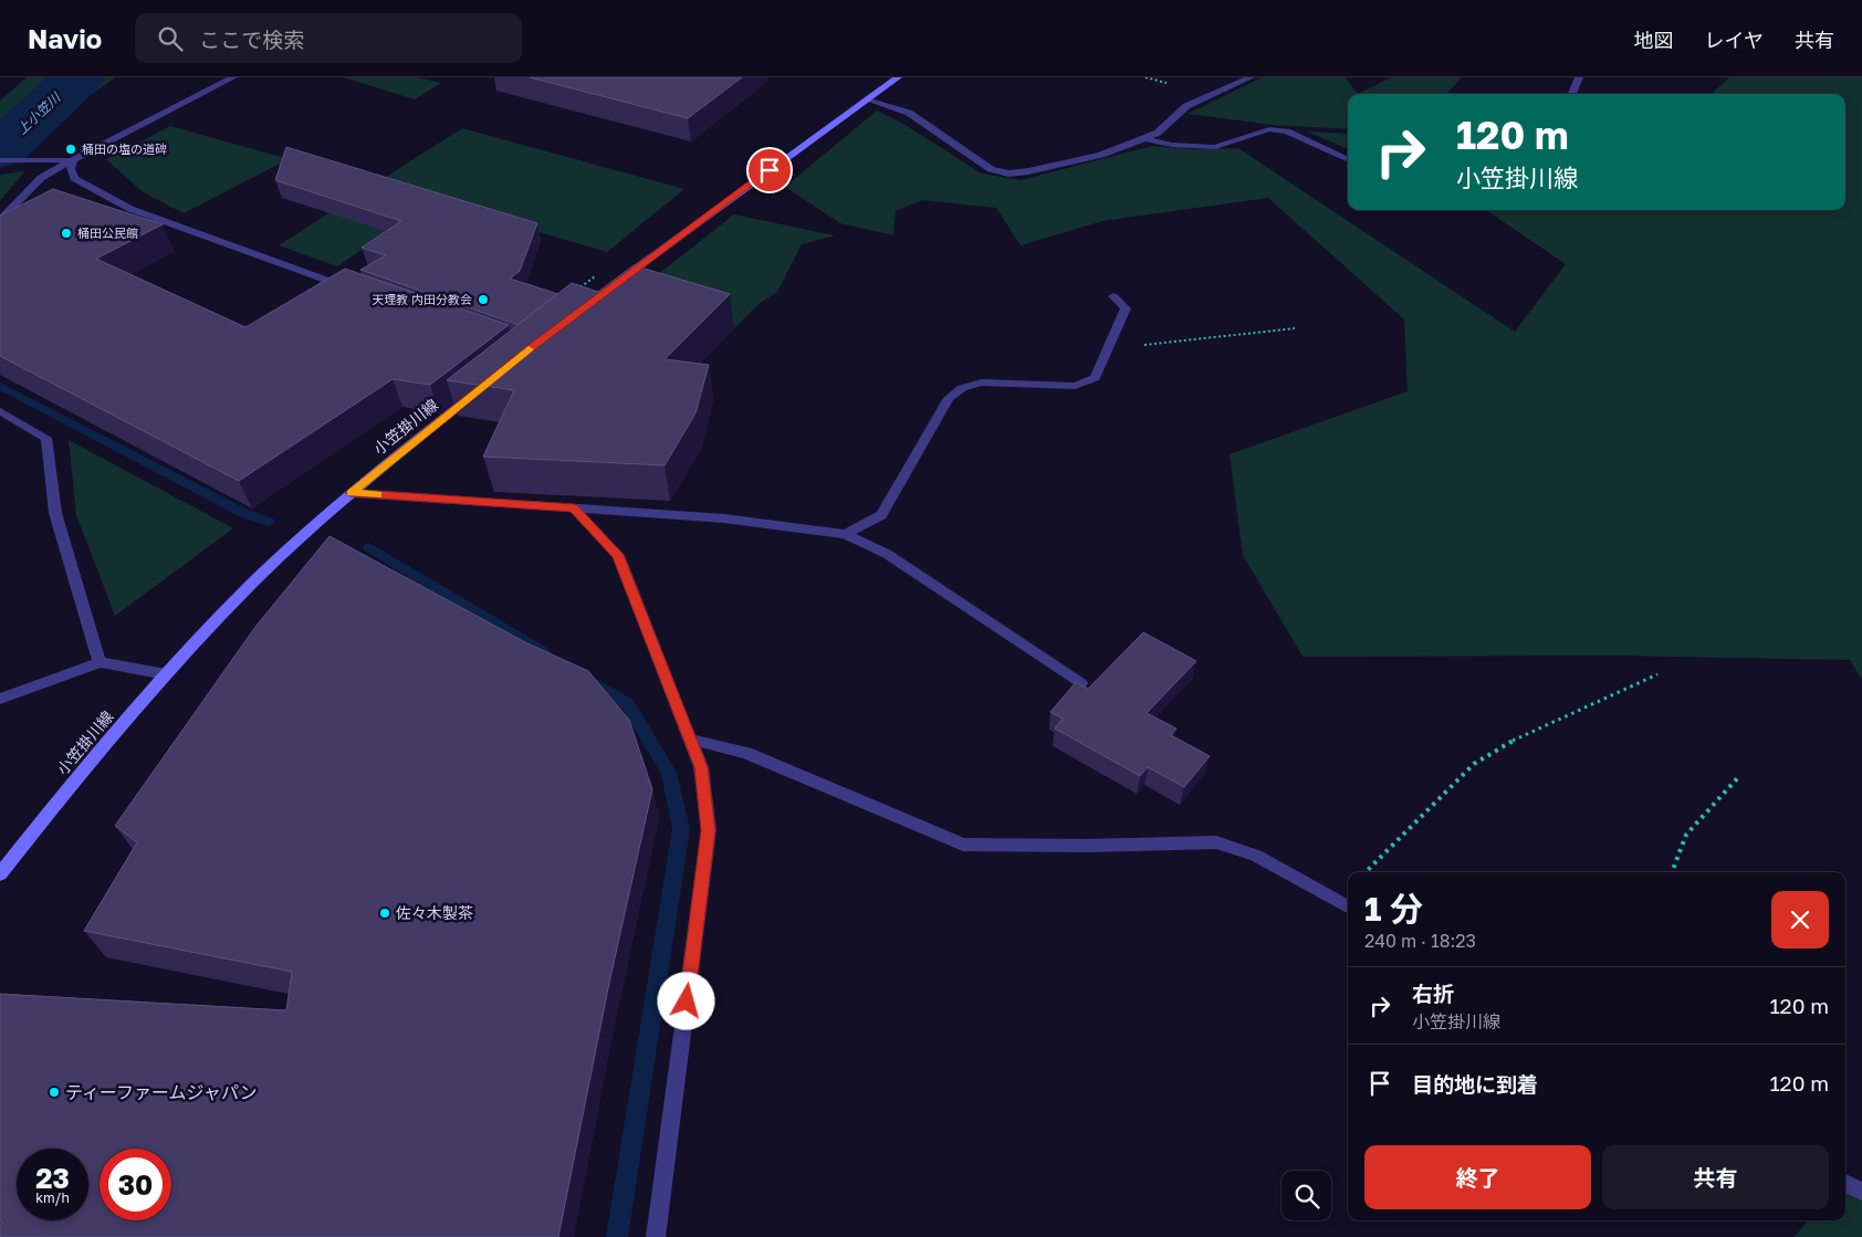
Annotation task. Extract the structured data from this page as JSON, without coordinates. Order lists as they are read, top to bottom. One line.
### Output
{"streets":{"main road":["小笠掛川線"]},"water":["上小笠川"],"places":["桶田の塩の道碑","桶田公民館","天理教 内田分教会","佐々木製茶","ティーファームジャパン"],"page":{"header":"Navio","search":"ここで検索","nav":["地図","レイヤ","共有"],"turn":["120 m","小笠掛川線"],"heading":["1 分","240 m · 18:23"],"list":[{"name":"右折","note":"小笠掛川線","value":"120 m"},{"name":"目的地に到着","value":"120 m"}],"buttons":["終了","共有"],"speed":"23 km/h","limit":"30"}}
